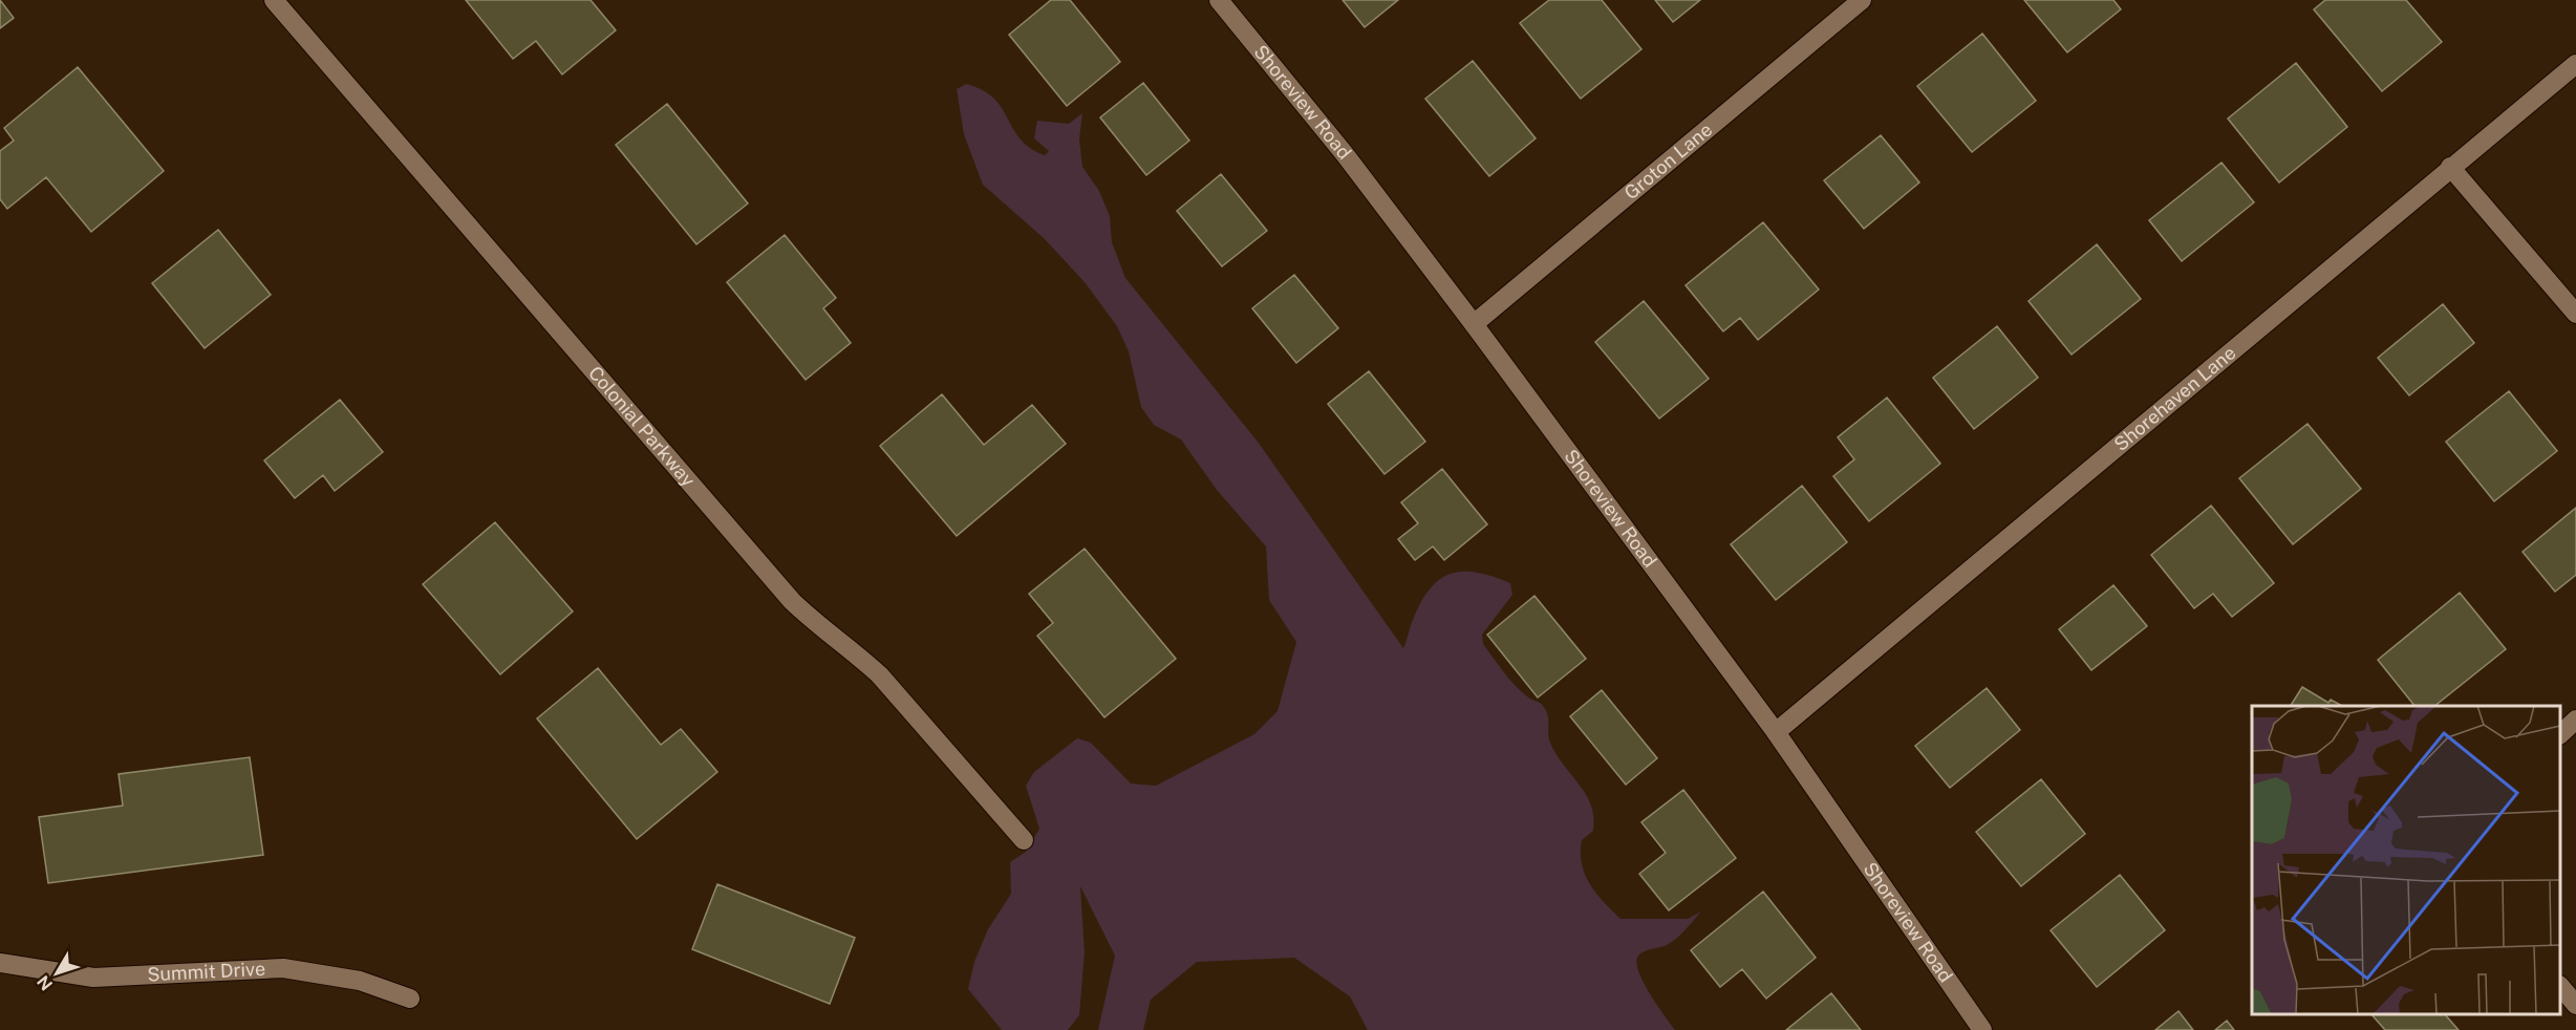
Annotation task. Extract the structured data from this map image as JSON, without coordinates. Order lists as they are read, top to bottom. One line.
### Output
{"streets":{"street":["Shoreview Road","Groton Lane","Shorehaven Lane","Colonial Parkway","Summit Drive"]},"crossings":[["Shoreview Road","Groton Lane"],["Shoreview Road","Shorehaven Lane"]],"north":"bottom left"}
